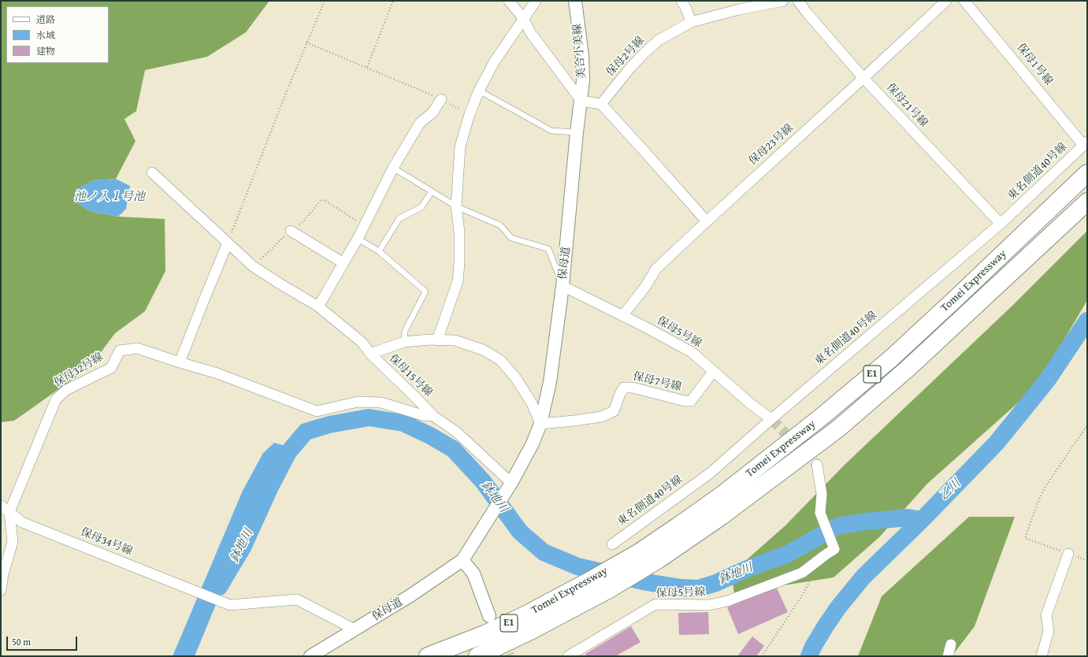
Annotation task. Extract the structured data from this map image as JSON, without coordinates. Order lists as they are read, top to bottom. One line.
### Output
{"streets":{"highway":["Tomei Expressway","E1"],"street":["美合小美線","保母2号線","保母1号線","保母21号線","保母23号線","東名側道40号線","保母道","保母5号線","保母32号線","保母15号線","保母7号線","保母34号線"]},"crossings":[["美合小美線","保母道"],["保母1号線","東名側道40号線"],["保母21号線","保母23号線"],["保母21号線","東名側道40号線"],["保母23号線","保母5号線"],["東名側道40号線","保母5号線"],["保母道","保母5号線"],["保母道","保母7号線"],["保母道","保母34号線"],["保母5号線","保母7号線"],["保母32号線","保母34号線"]],"water":["池ノ入１号池","乙川","鉢地川"],"legend":["道路","水域","建物"],"scale_bar":"50 m"}
